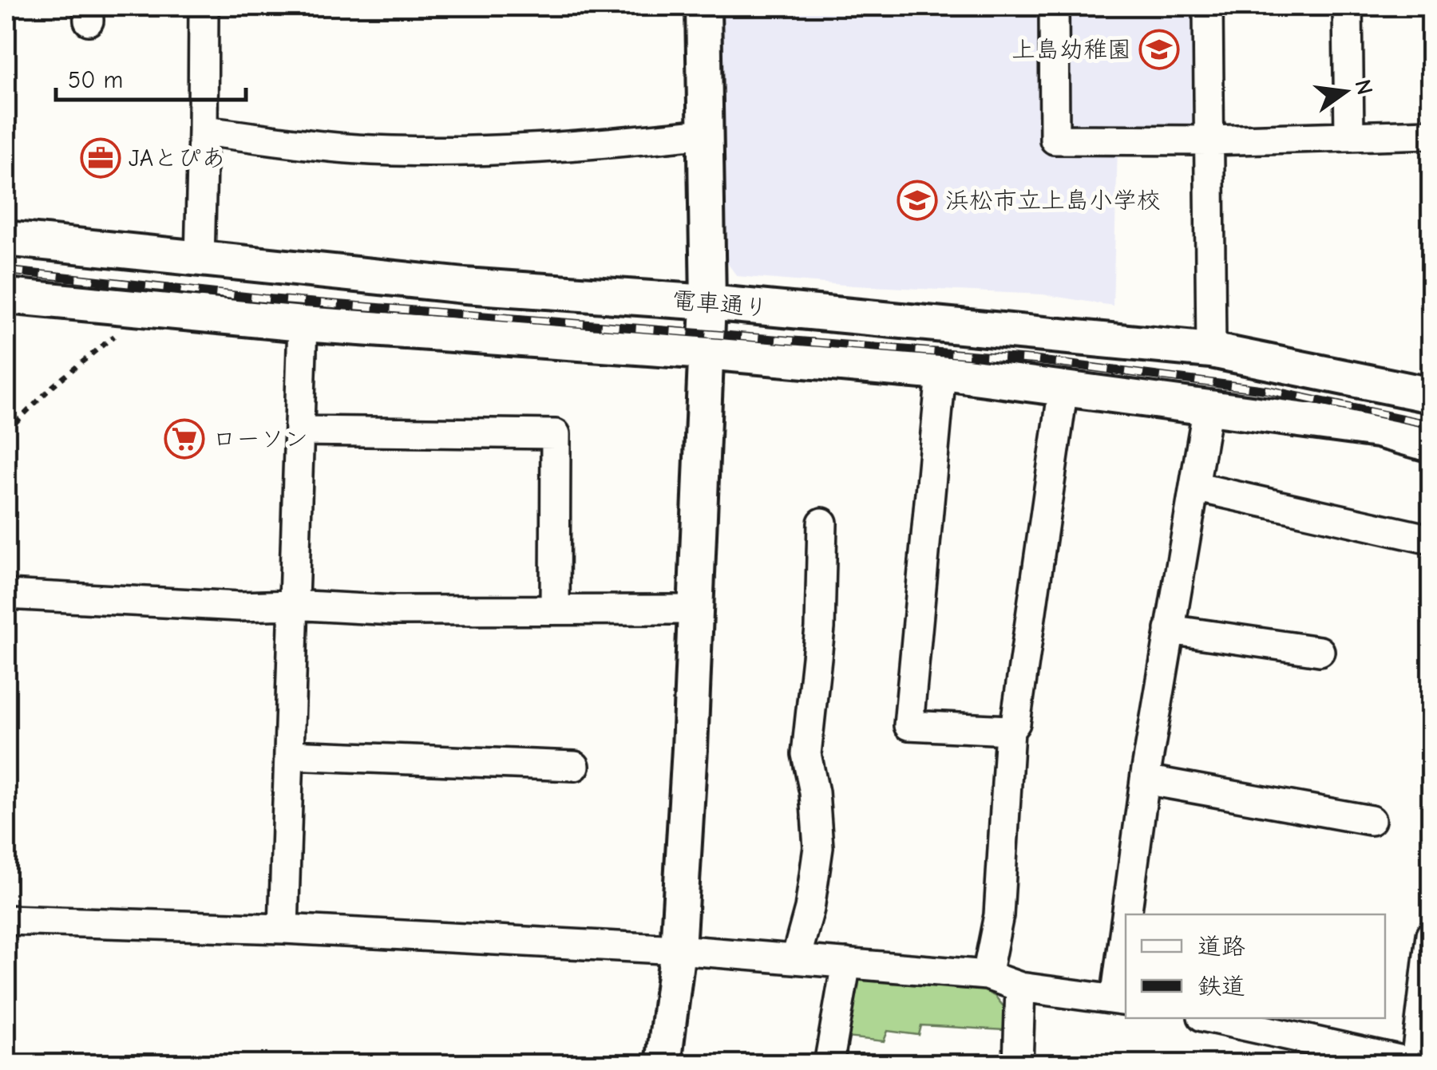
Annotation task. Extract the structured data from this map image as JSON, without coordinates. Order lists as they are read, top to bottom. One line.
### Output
{"streets":{"street":["電車通り"]},"places":{"school or university":["上島幼稚園","浜松市立上島小学校"],"office":["JAとぴあ"],"supermarket":["ローソン"]},"legend":["道路","鉄道"],"scale_bar":"50 m","north":"right"}
